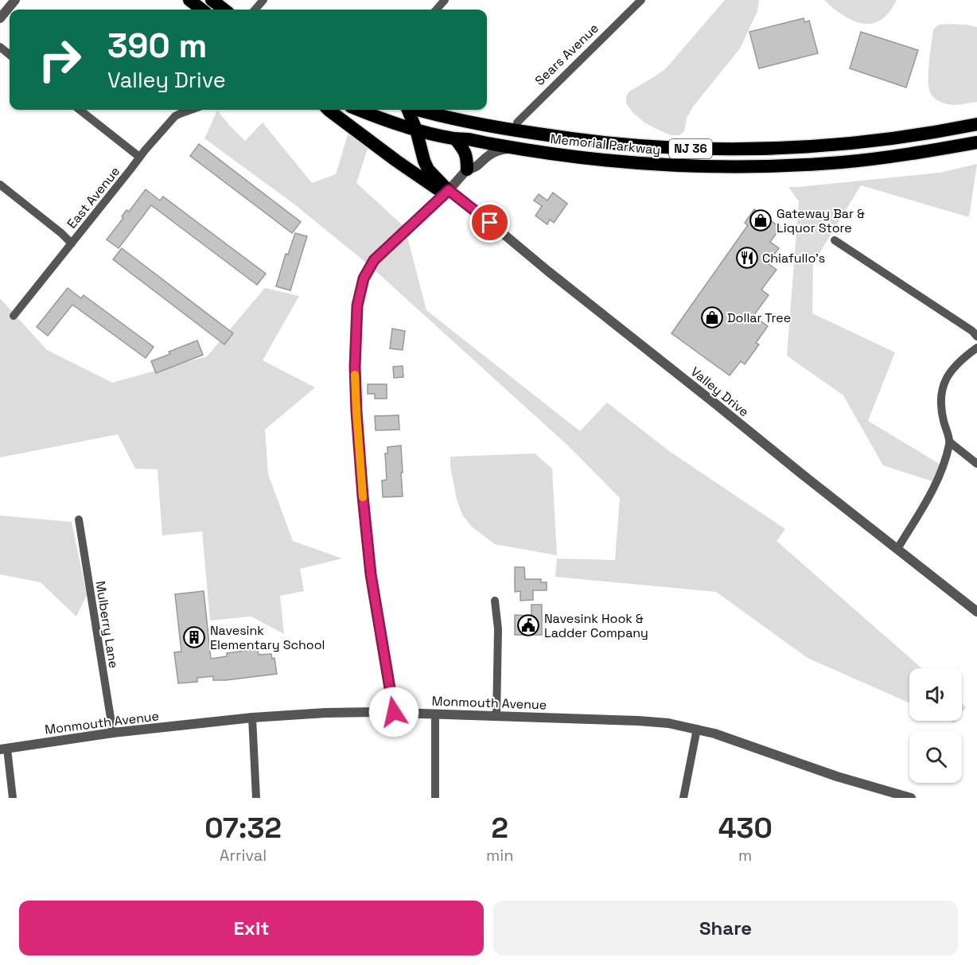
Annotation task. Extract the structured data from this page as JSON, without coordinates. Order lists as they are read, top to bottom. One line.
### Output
{"streets":{"highway":["Memorial Parkway","NJ 36"],"street":["Sears Avenue","East Avenue","Valley Drive","Mulberry Lane","Monmouth Avenue"]},"crossings":[["Sears Avenue","Memorial Parkway"],["Mulberry Lane","Monmouth Avenue"]],"places":{"shop":["Gateway Bar & Liquor Store","Dollar Tree"],"restaurant":["Chiafullo's"],"public building":["Navesink Hook & Ladder Company"],"building":["Navesink Elementary School"]},"page":{"turn":["390 m","Valley Drive"],"eta":["07:32","Arrival","2","min","430","m"],"buttons":["Exit","Share"]}}
